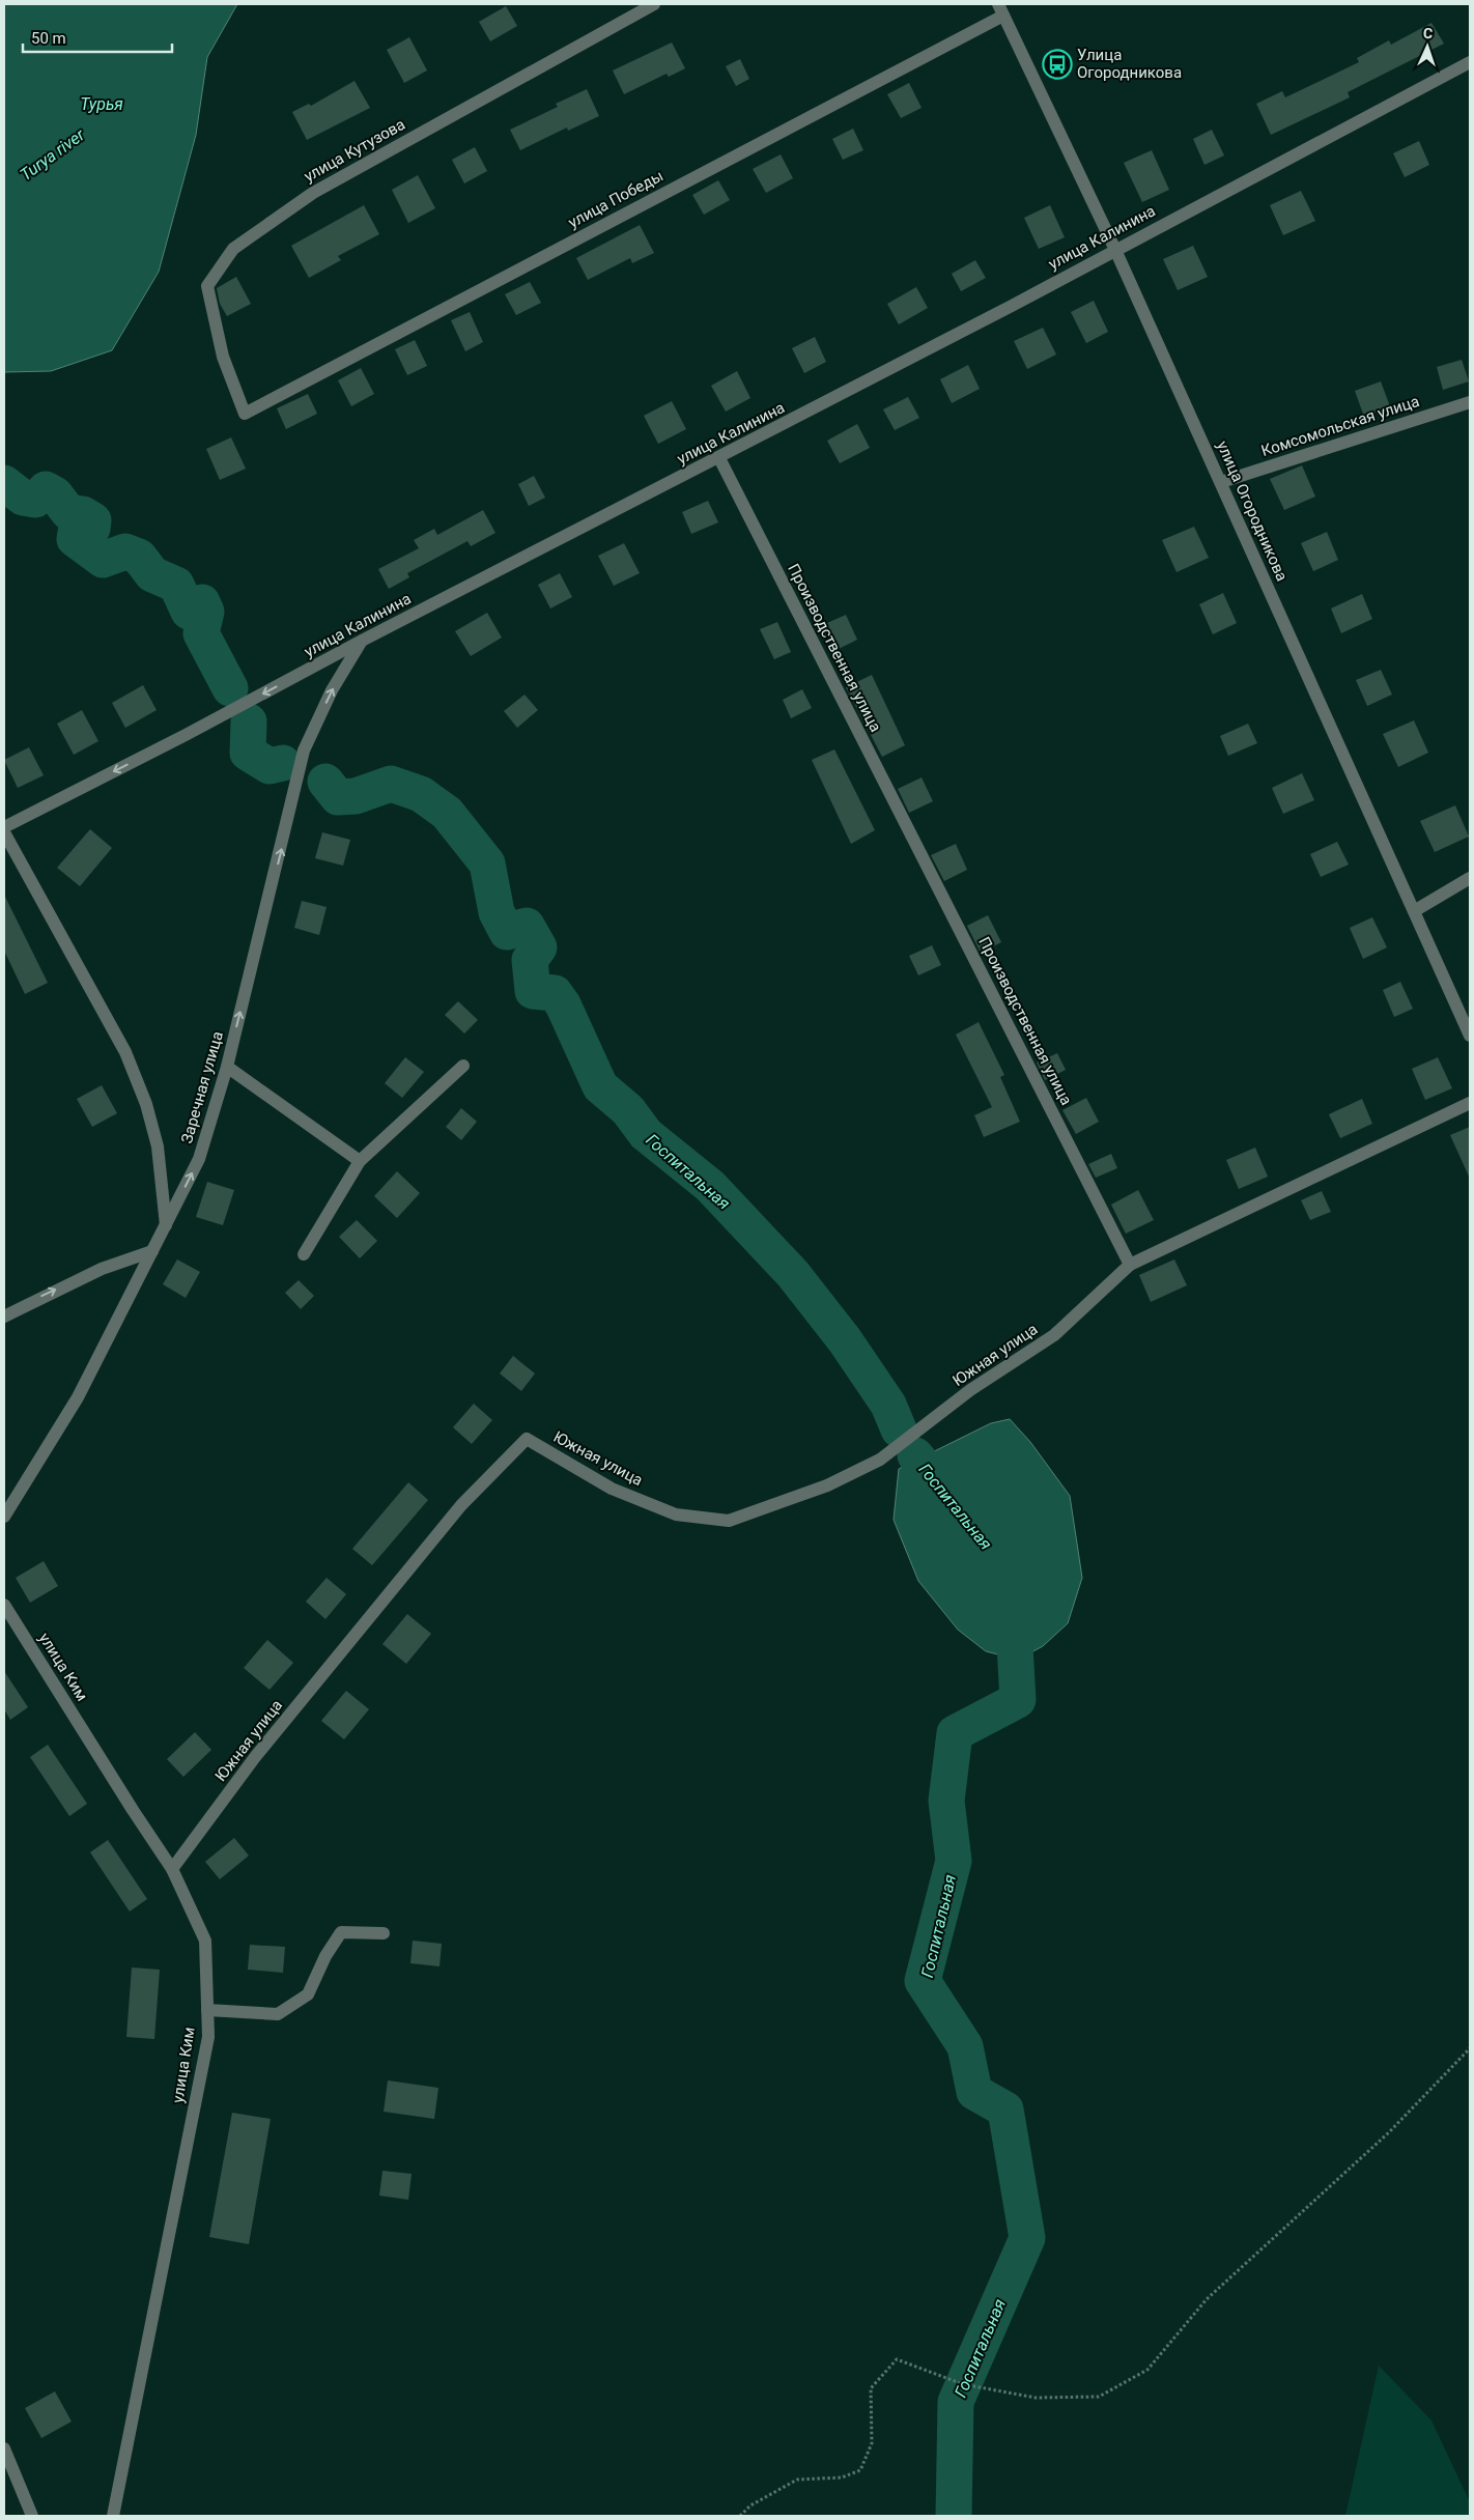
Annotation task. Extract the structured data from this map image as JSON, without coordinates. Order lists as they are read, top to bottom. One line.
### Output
{"streets":{"street":["улица Кутузова","улица Победы","улица Калинина","Комсомольская улица","улица Огородникова","Производственная улица","Заречная улица","Южная улица","улица Ким"]},"crossings":[["улица Кутузова","улица Победы"],["улица Победы","улица Огородникова"],["улица Калинина","улица Огородникова"],["улица Калинина","Производственная улица"],["улица Калинина","Заречная улица"],["Комсомольская улица","улица Огородникова"],["Производственная улица","Южная улица"],["Южная улица","улица Ким"]],"one_way":["Заречная улица"],"water":["Турья","Turya river","Госпитальная"],"places":{"bus stop":["Улица Огородникова"]},"scale_bar":"50 m","north":"top"}
